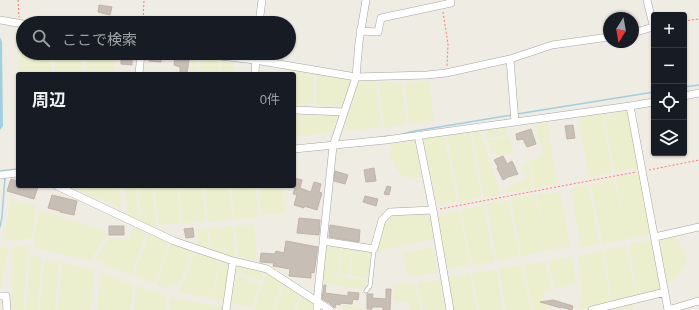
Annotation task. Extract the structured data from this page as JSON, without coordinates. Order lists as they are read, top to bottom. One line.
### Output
{"north":"bottom","page":{"map_buttons":["+","−"],"search":"ここで検索","heading":["周辺","0件"]}}
